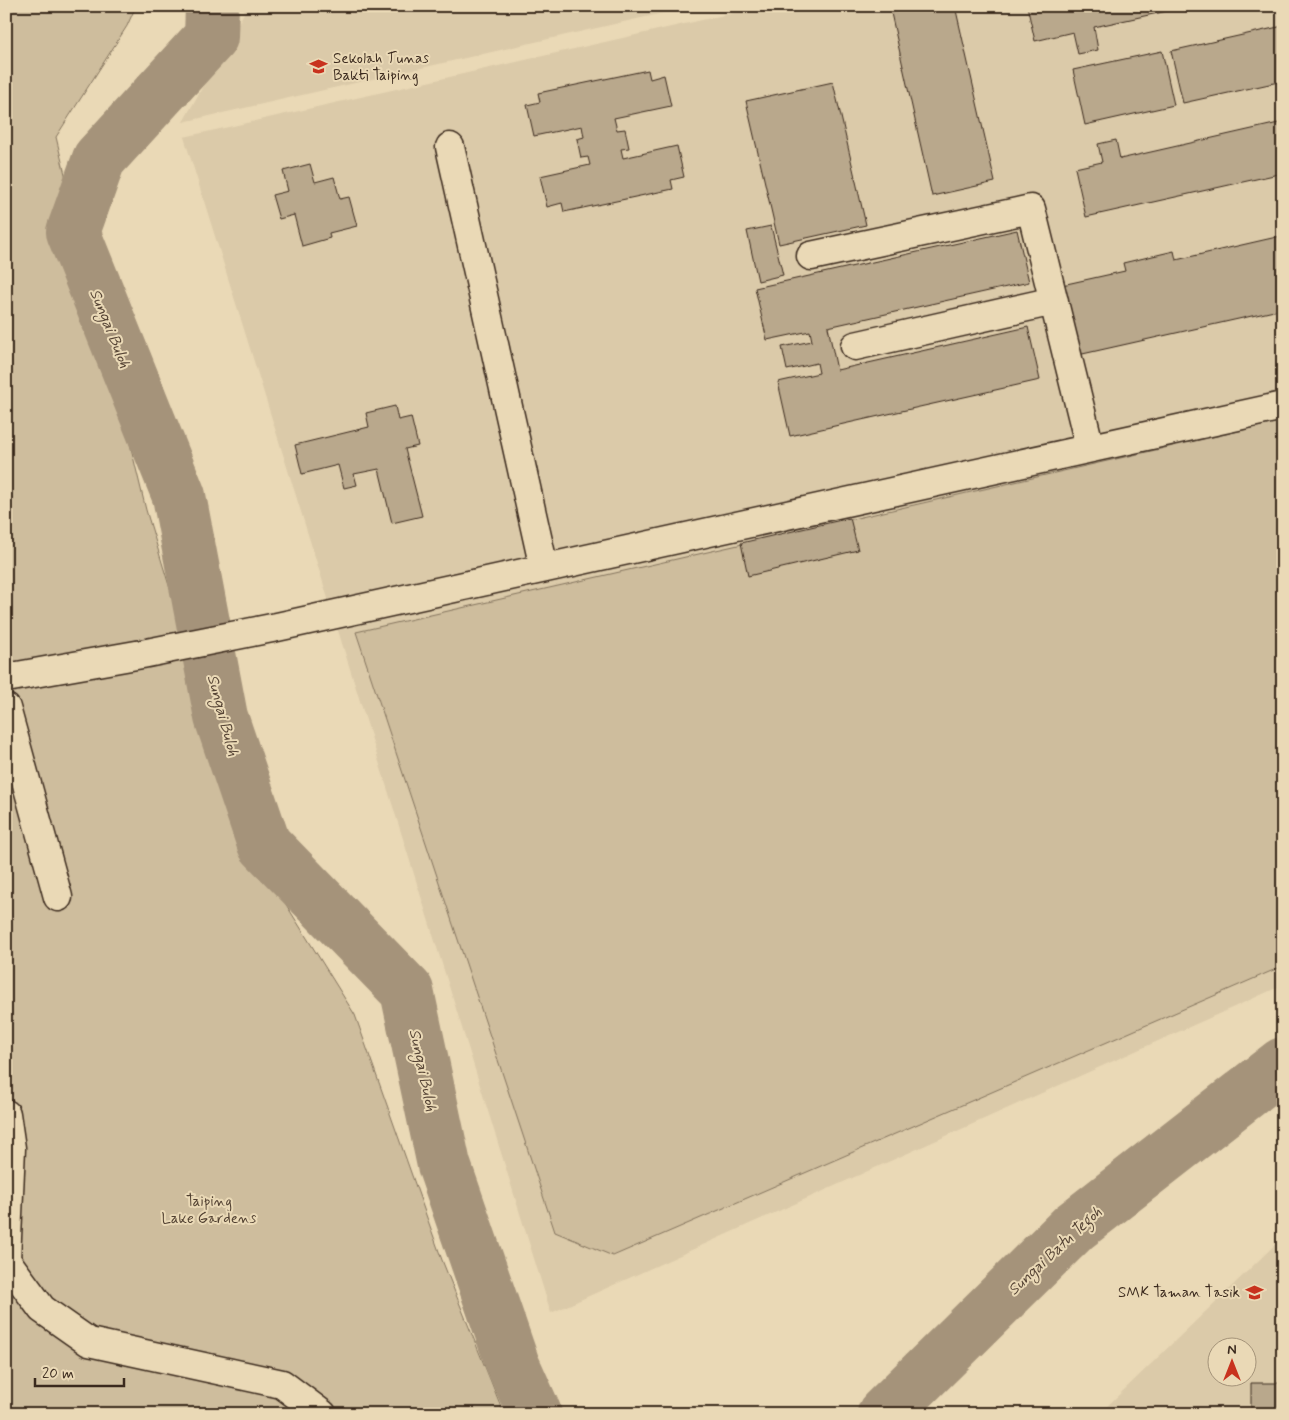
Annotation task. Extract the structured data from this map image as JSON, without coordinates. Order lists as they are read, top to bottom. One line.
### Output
{"water":["Sungai Buloh","Sungai Batu Tegoh"],"parks":["Taiping Lake Gardens"],"places":{"school or university":["Sekolah Tunas Bakti Taiping","SMK Taman Tasik"]},"scale_bar":"20 m","north":"top"}
